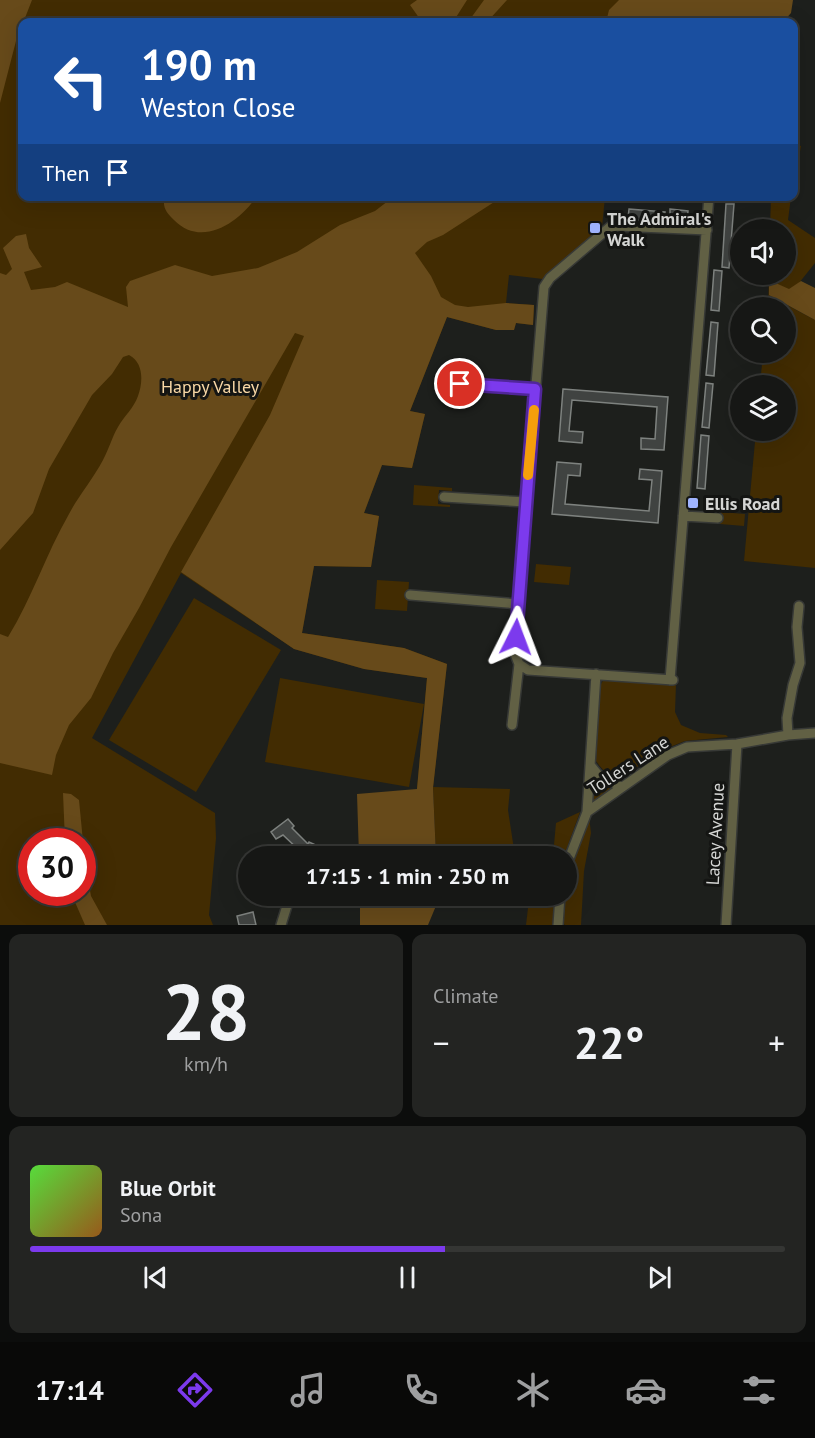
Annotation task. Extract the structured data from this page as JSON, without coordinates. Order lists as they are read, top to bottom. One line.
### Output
{"streets":{"street":["Tollers Lane","Lacey Avenue"]},"crossings":[["Tollers Lane","Lacey Avenue"]],"parks":["Happy Valley"],"places":{"transit":["The Admiral's Walk","Ellis Road"]},"page":{"turn":["190 m","Weston Close"],"then":"Then","limit":"30","trip":"17:15 · 1 min · 250 m","tile":[["28","km/h"],"Climate"],"heat":["−","22°","+"],"song":["Blue Orbit","Sona"],"tabs":"17:14"}}
